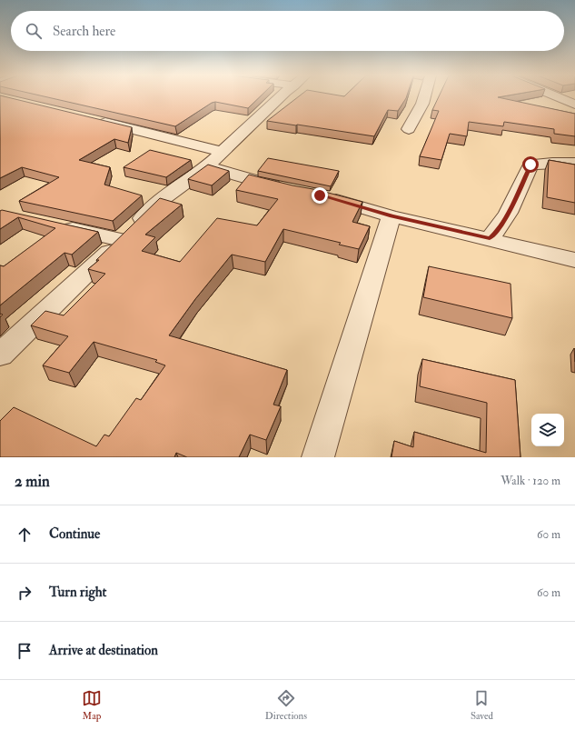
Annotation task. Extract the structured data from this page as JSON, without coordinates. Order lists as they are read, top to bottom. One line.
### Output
{"page":{"search":"Search here","heading":["2 min","Walk · 120 m"],"list":[["Continue","60 m"],["Turn right","60 m"],"Arrive at destination"],"nav":["Map","Directions","Saved"]}}
